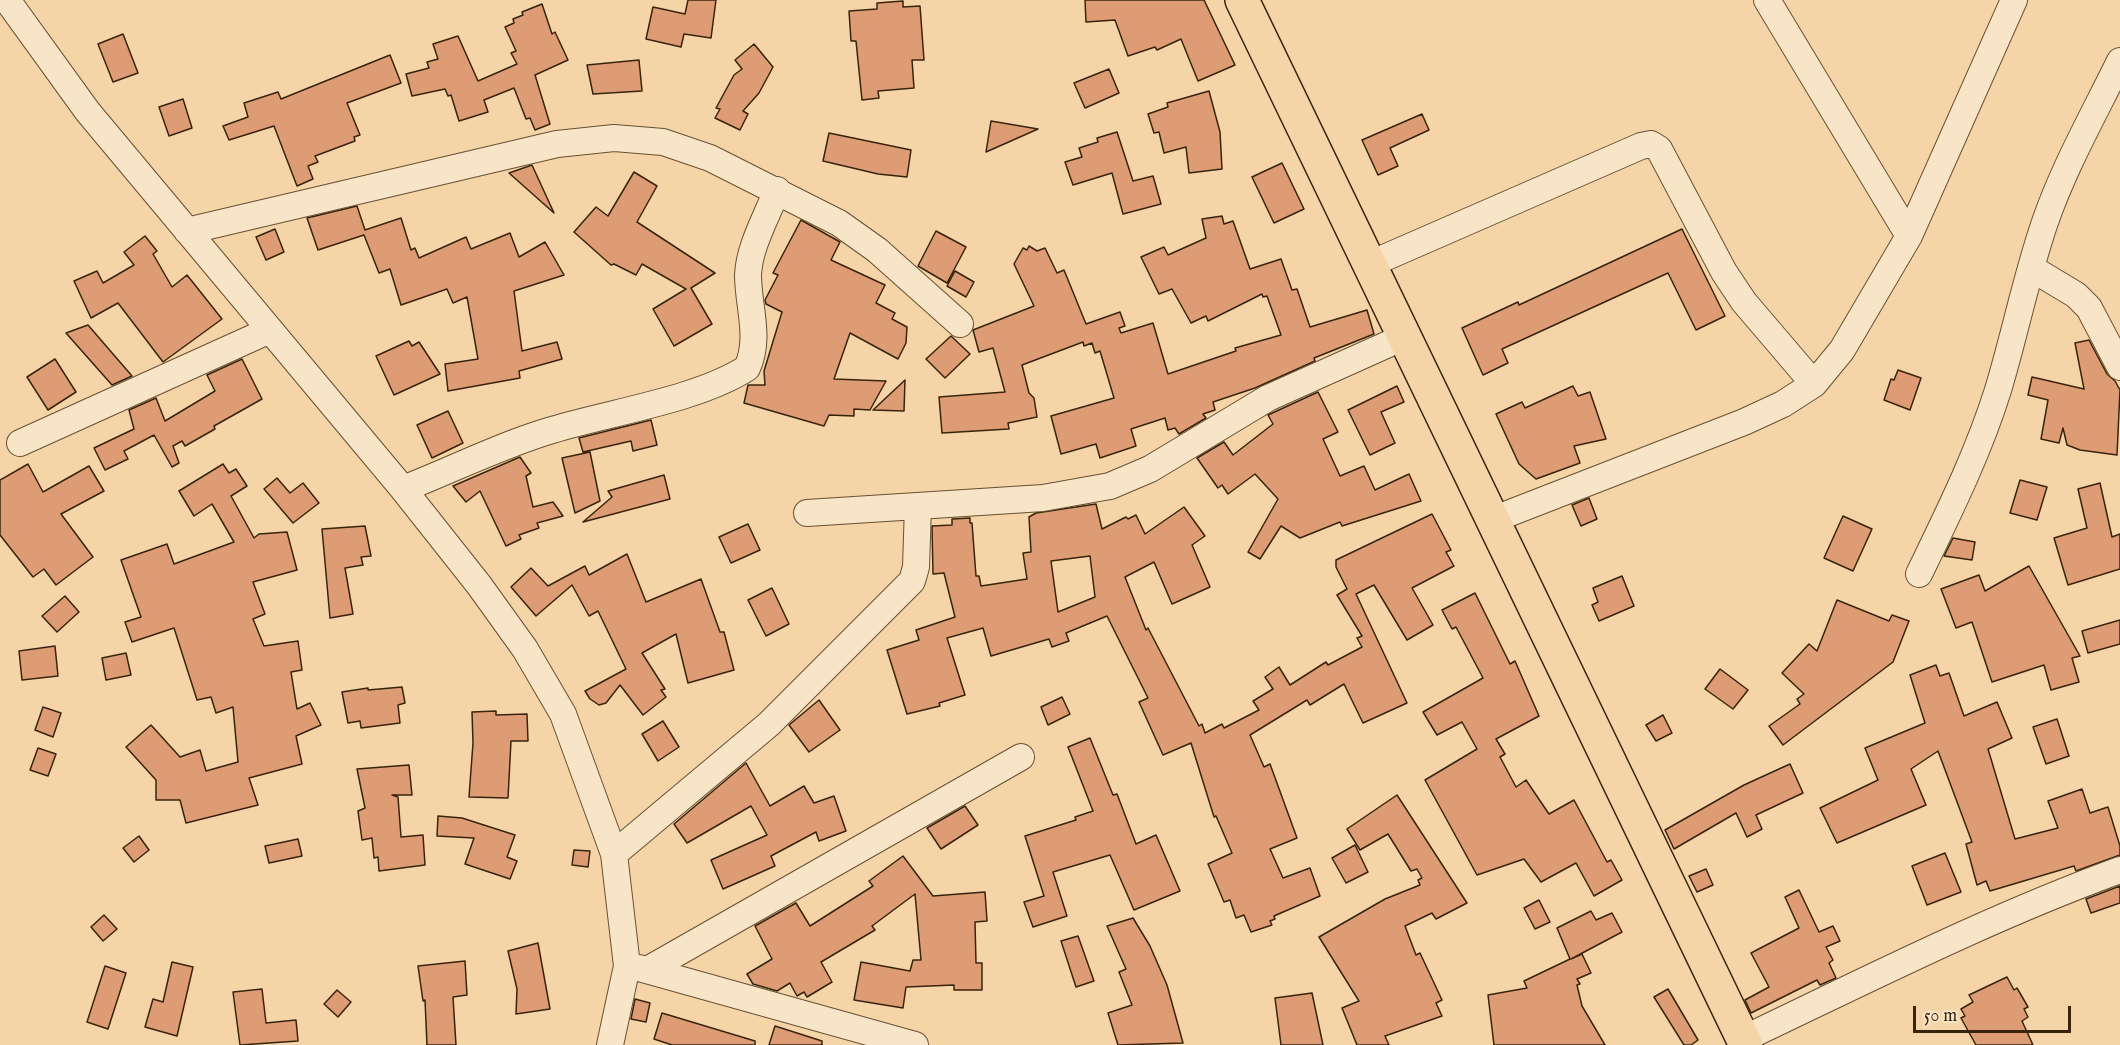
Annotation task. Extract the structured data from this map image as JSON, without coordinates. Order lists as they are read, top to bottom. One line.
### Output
{"scale_bar":"50 m"}
